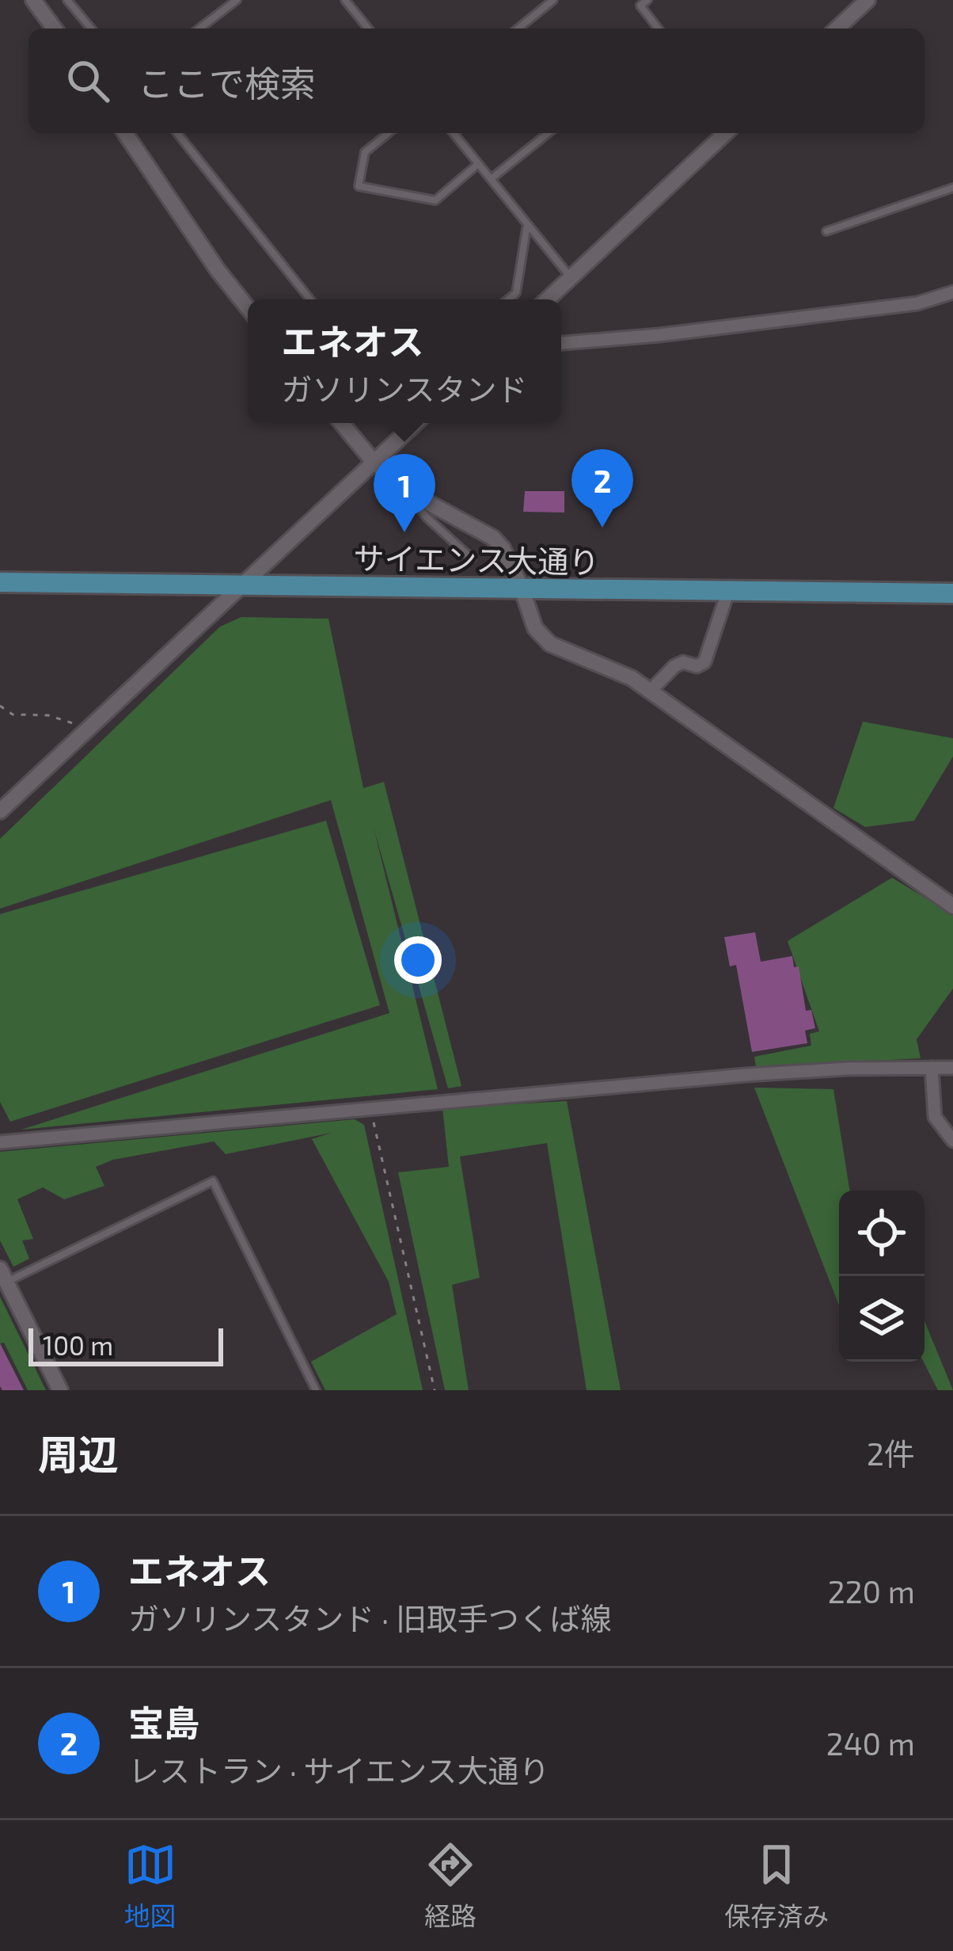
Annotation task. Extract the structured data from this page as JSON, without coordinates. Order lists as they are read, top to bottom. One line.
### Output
{"streets":{"main road":["サイエンス大通り"]},"scale_bar":"100 m","page":{"search":"ここで検索","popup":["エネオス","ガソリンスタンド"],"pins":["2","1"],"scale":"100 m","heading":["周辺","2件"],"list":[{"mark":"1","name":"エネオス","note":"ガソリンスタンド · 旧取手つくば線","value":"220 m"},{"mark":"2","name":"宝島","note":"レストラン · サイエンス大通り","value":"240 m"}],"nav":["地図","経路","保存済み"]}}
